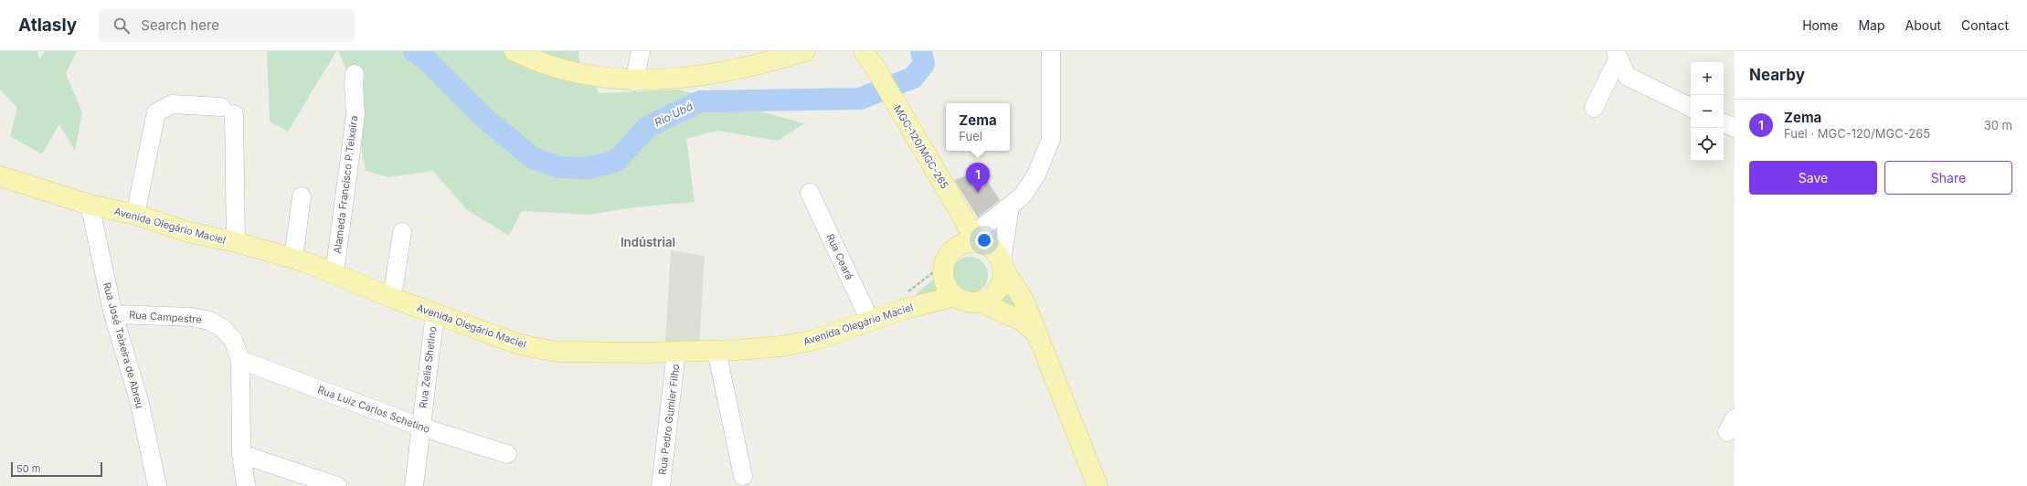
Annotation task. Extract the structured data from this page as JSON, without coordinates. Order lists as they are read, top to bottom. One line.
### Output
{"streets":{"main road":["MGC-120/MGC-265","Avenida Olegário Maciel"],"street":["Alameda Francisco P.Teixeira","Rua Ceará","Rua Campestre","Rua José Teixeira de Abreu","Rua Zelia Shetino","Rua Luiz Carlos Schetino","Rua Pedro Gumier Filho"]},"crossings":[["MGC-120/MGC-265","Avenida Olegário Maciel"],["Alameda Francisco P.Teixeira","Avenida Olegário Maciel"],["Avenida Olegário Maciel","Rua Ceará"],["Avenida Olegário Maciel","Rua José Teixeira de Abreu"],["Avenida Olegário Maciel","Rua Zelia Shetino"],["Avenida Olegário Maciel","Rua Pedro Gumier Filho"],["Rua Campestre","Rua José Teixeira de Abreu"],["Rua Campestre","Rua Luiz Carlos Schetino"],["Rua Zelia Shetino","Rua Luiz Carlos Schetino"]],"districts":["Indústrial"],"water":["Rio Ubá"],"scale_bar":"50 m","page":{"header":"Atlasly","search":"Search here","nav":["Home","Map","About","Contact"],"heading":"Nearby","map_buttons":["+","−"],"list":[{"mark":"1","name":"Zema","note":"Fuel · MGC-120/MGC-265","value":"30 m"}],"popup":["Zema","Fuel"],"buttons":["Save","Share"],"pins":"1","scale":"50 m"}}
